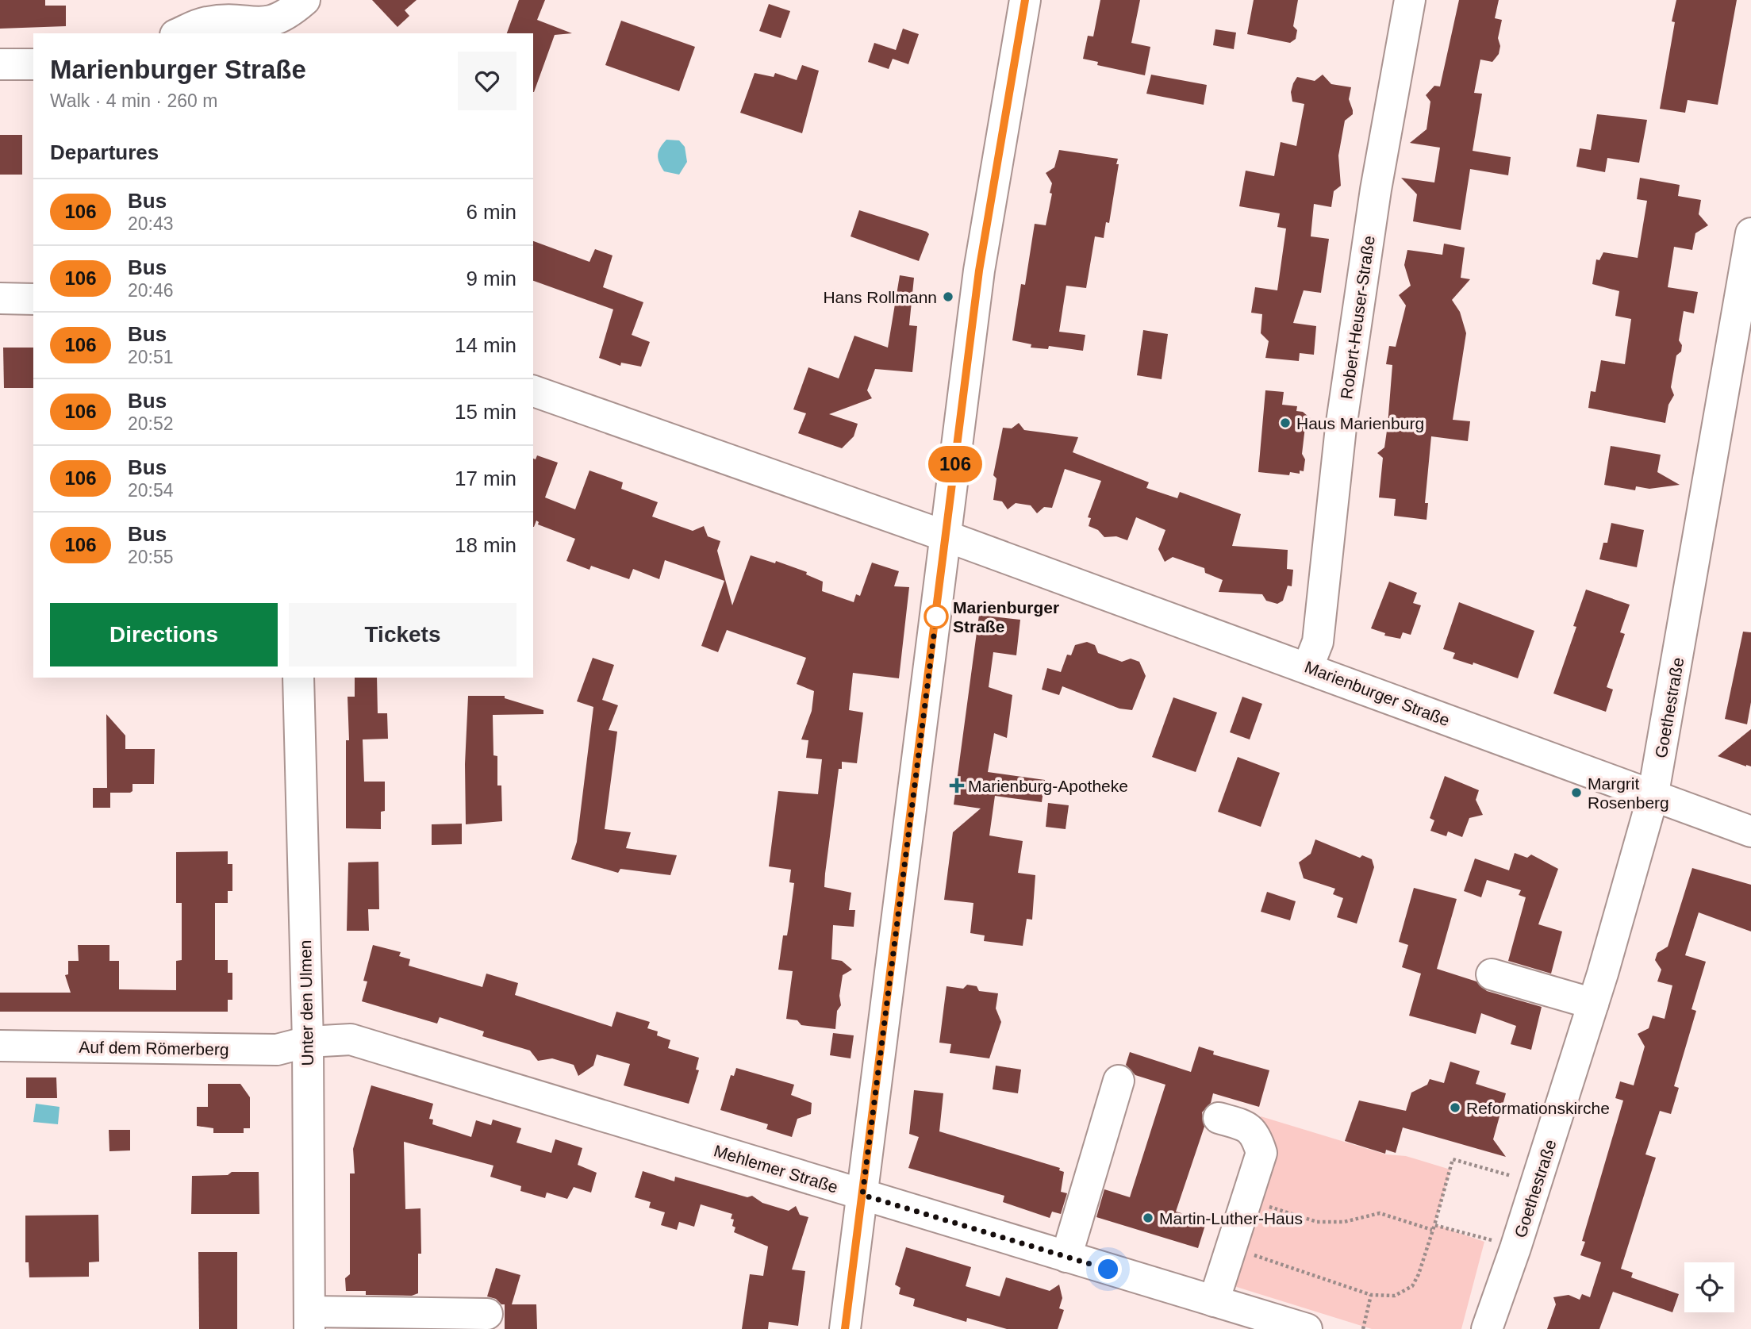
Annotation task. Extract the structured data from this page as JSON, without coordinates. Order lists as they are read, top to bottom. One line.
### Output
{"streets":{"street":["Robert-Heuser-Straße","Marienburger Straße","Goethestraße","Unter den Ulmen","Auf dem Römerberg","Mehlemer Straße"]},"crossings":[["Robert-Heuser-Straße","Marienburger Straße"],["Marienburger Straße","Goethestraße"],["Unter den Ulmen","Auf dem Römerberg"],["Unter den Ulmen","Mehlemer Straße"],["Auf dem Römerberg","Mehlemer Straße"]],"places":{"other":["Hans Rollmann","Haus Marienburg","Marienburger Straße","Margrit Rosenberg","Reformationskirche","Martin-Luther-Haus"],"health":["Marienburg-Apotheke"]},"lines":["bus line 106"],"page":{"on_map":"106","heading":[["Marienburger Straße","Walk · 4 min · 260 m"],"Departures"],"list":[{"mark":"106","name":"Bus","note":"20:43","value":"6 min"},{"mark":"106","name":"Bus","note":"20:46","value":"9 min"},{"mark":"106","name":"Bus","note":"20:51","value":"14 min"},{"mark":"106","name":"Bus","note":"20:52","value":"15 min"},{"mark":"106","name":"Bus","note":"20:54","value":"17 min"},{"mark":"106","name":"Bus","note":"20:55","value":"18 min"}],"buttons":["Directions","Tickets"]}}
